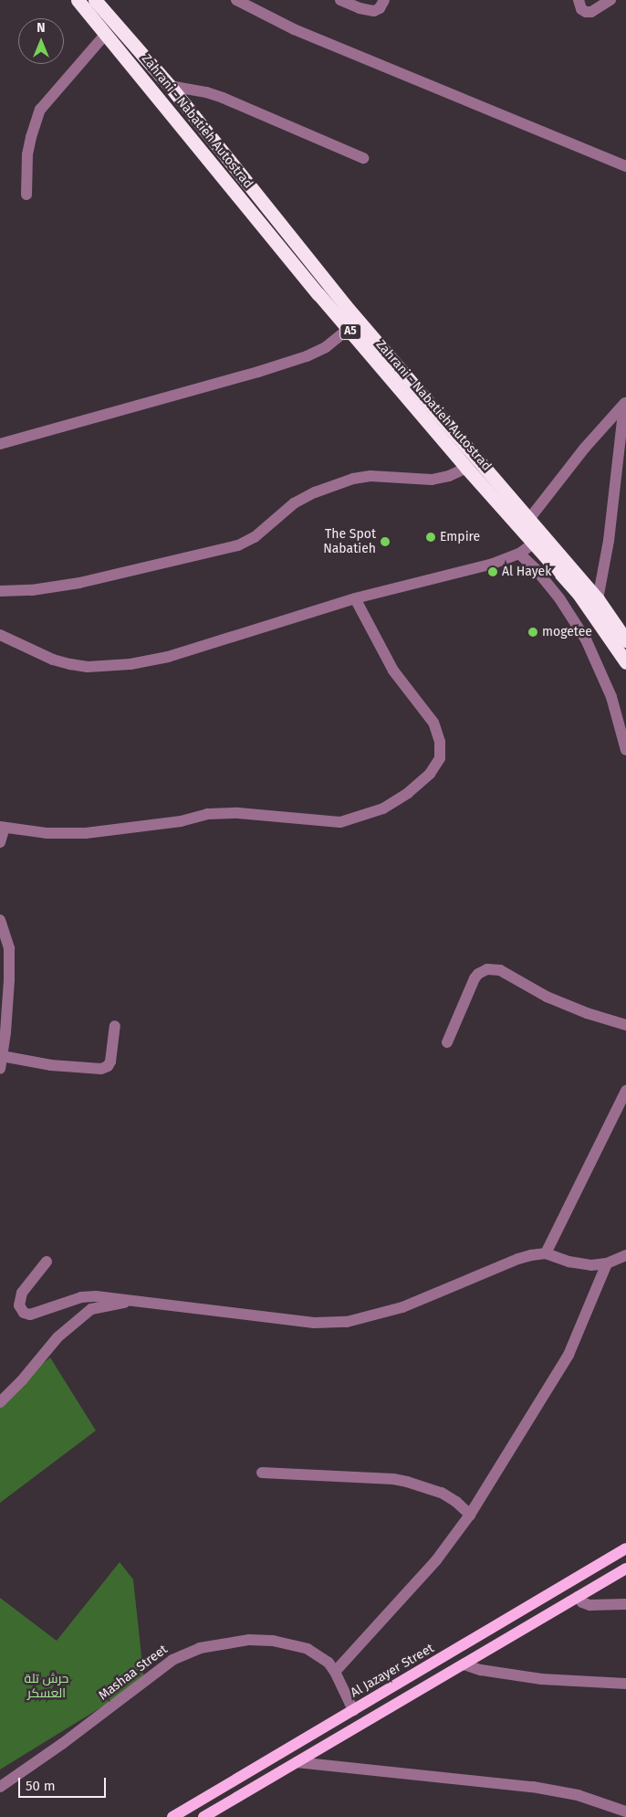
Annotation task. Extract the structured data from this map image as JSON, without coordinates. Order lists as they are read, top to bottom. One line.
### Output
{"streets":{"highway":["Zahrani - Nabatieh Autostrad","A5"],"main road":["Al Jazayer Street"],"street":["Mashaa Street"]},"crossings":[["Al Jazayer Street","Mashaa Street"]],"parks":["حرش تلة العسكر"],"places":["Empire","The Spot Nabatieh","Al Hayek","mogetee"],"scale_bar":"50 m","north":"top"}
